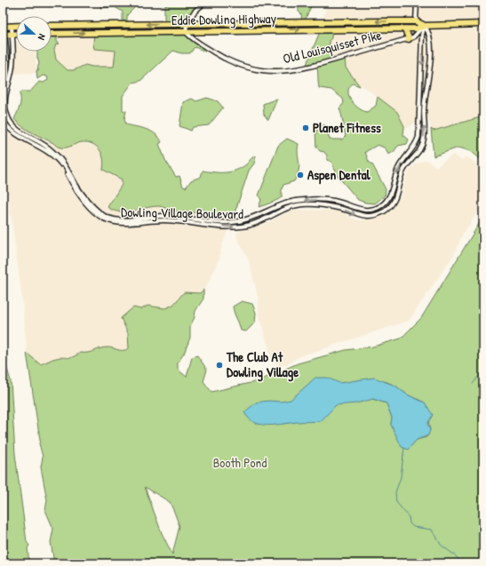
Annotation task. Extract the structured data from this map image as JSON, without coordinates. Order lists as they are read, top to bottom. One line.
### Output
{"streets":{"main road":["Eddie Dowling Highway"],"street":["Old Louisquisset Pike","Dowling Village Boulevard"]},"crossings":[["Eddie Dowling Highway","Old Louisquisset Pike"],["Eddie Dowling Highway","Dowling Village Boulevard"],["Old Louisquisset Pike","Dowling Village Boulevard"]],"parks":["Booth Pond"],"places":["Planet Fitness","Aspen Dental","The Club At Dowling Village"],"north":"right"}
